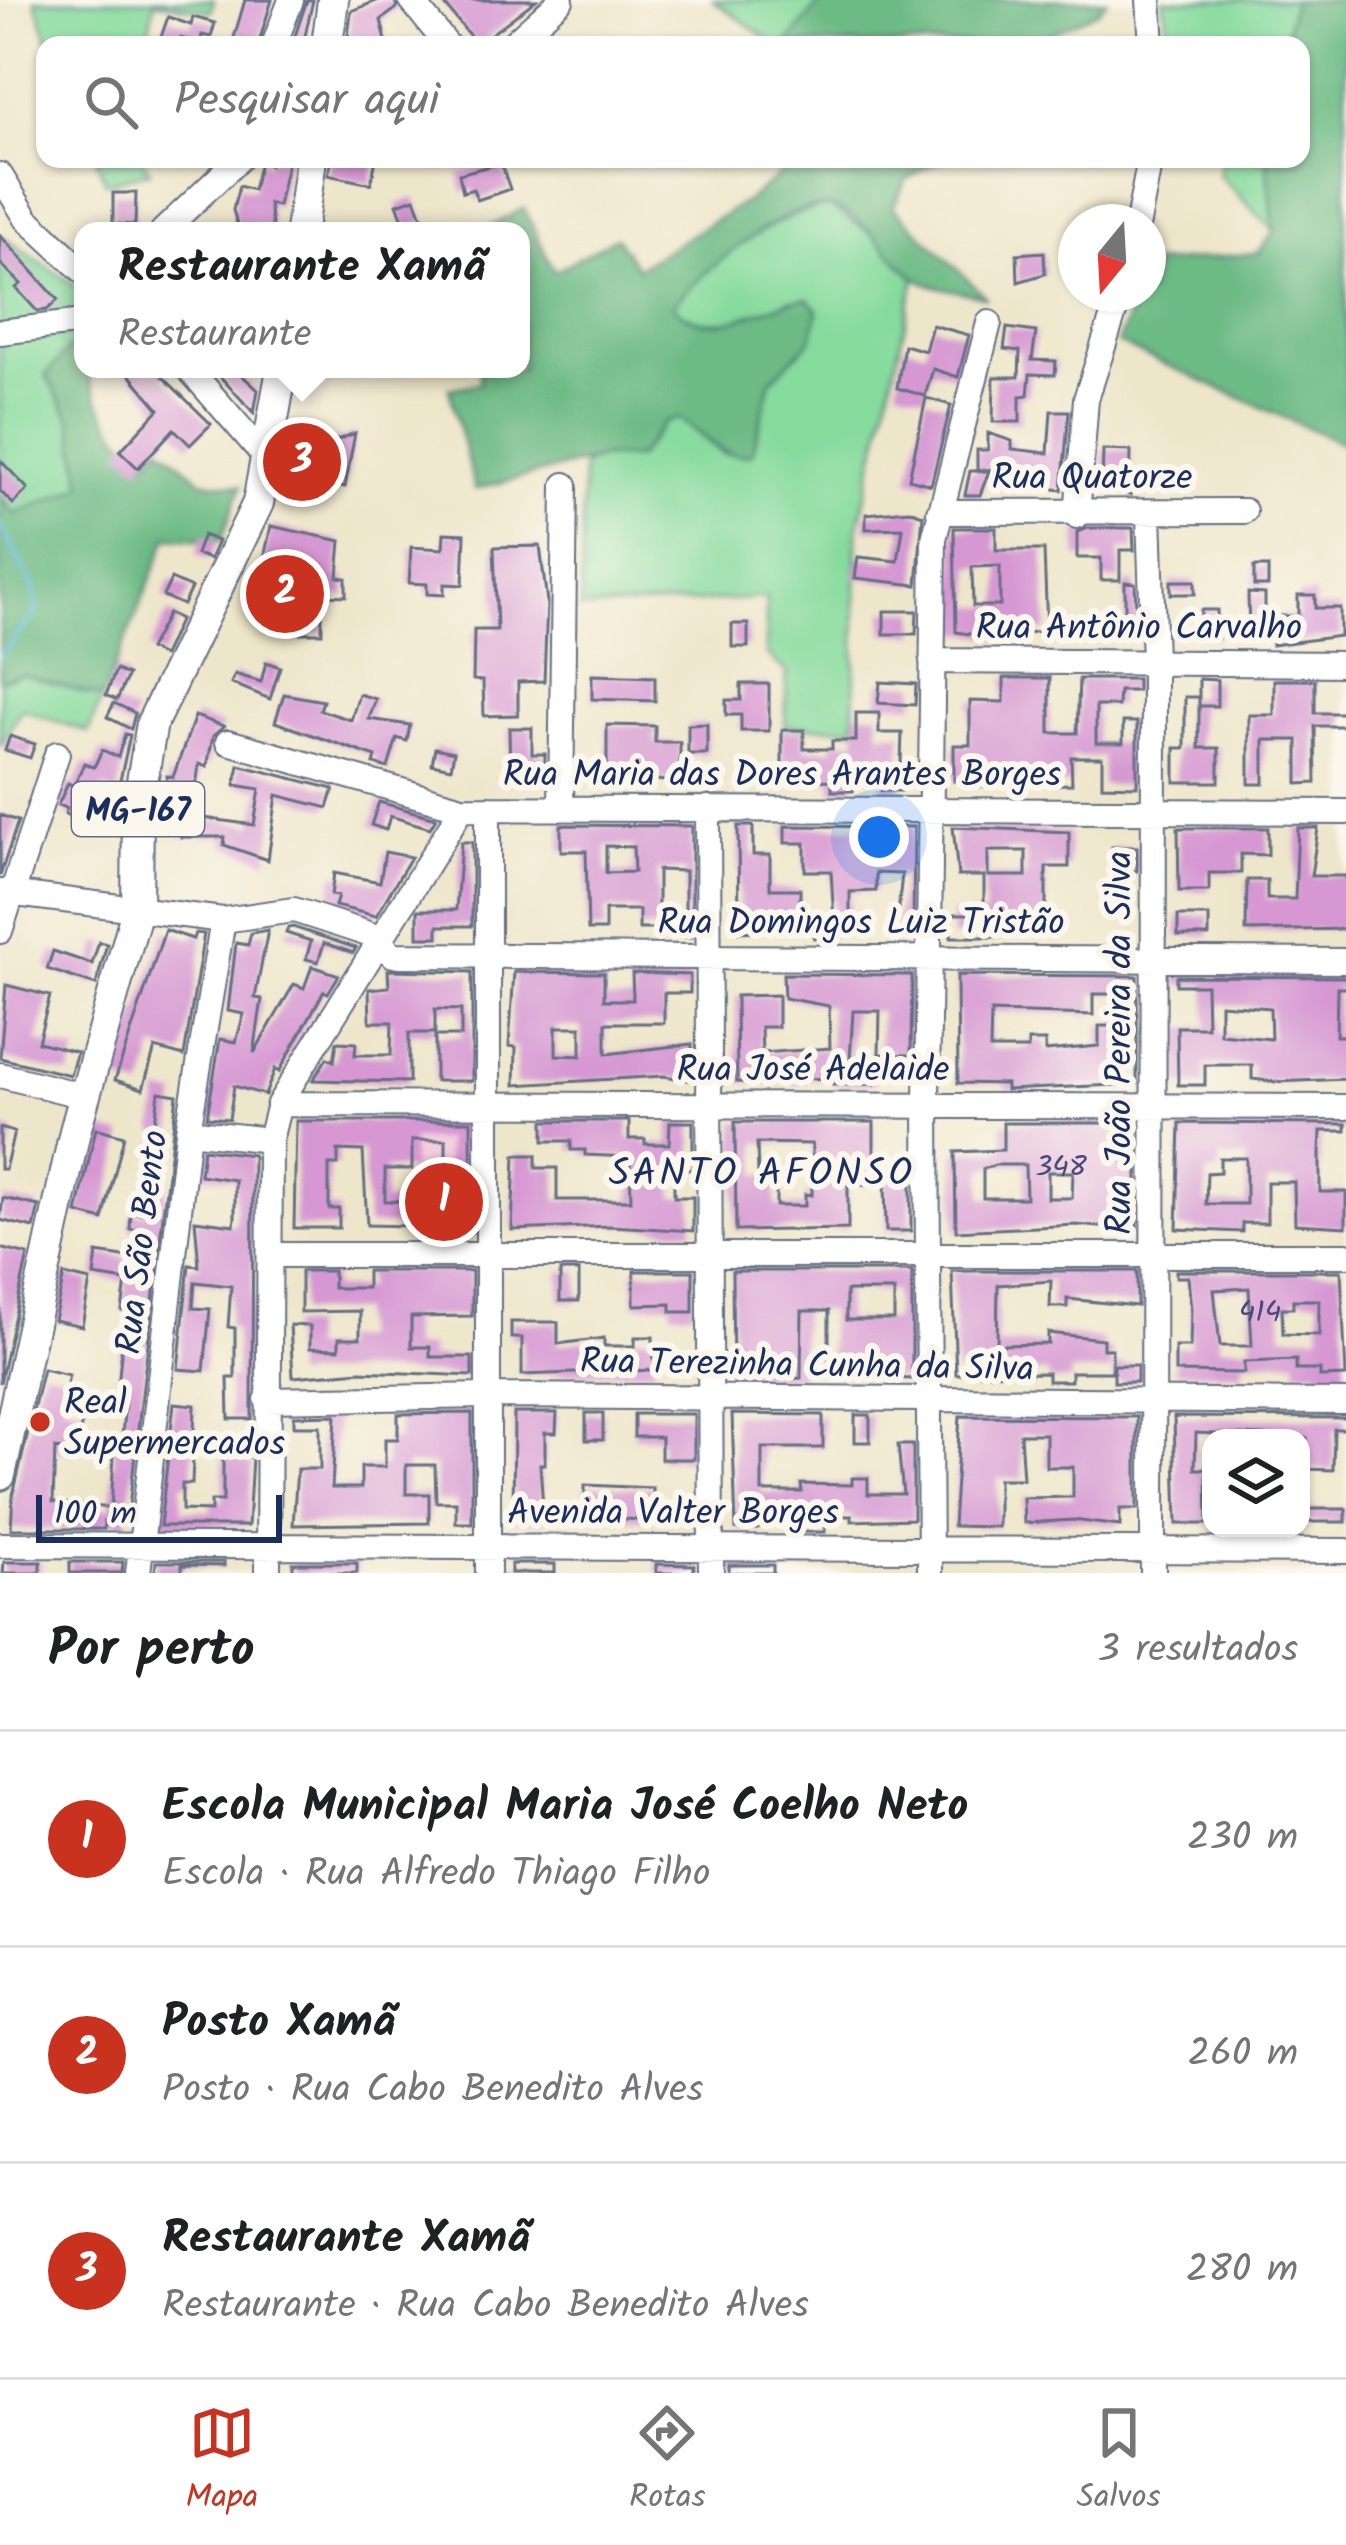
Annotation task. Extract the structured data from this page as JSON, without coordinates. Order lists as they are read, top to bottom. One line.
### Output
{"streets":{"main road":["MG-167"],"street":["Rua Quatorze","Rua Antônio Carvalho","Rua Maria das Dores Arantes Borges","Rua Domingos Luiz Tristão","Rua João Pereira da Silva","Rua José Adelaide","Rua São Bento","Rua Terezinha Cunha da Silva","Avenida Valter Borges"]},"crossings":[["Rua Quatorze","Rua João Pereira da Silva"],["Rua Antônio Carvalho","Rua João Pereira da Silva"],["Rua Maria das Dores Arantes Borges","Rua João Pereira da Silva"],["MG-167","Rua Domingos Luiz Tristão"],["Rua Domingos Luiz Tristão","Rua João Pereira da Silva"],["Rua Domingos Luiz Tristão","Rua São Bento"],["Rua João Pereira da Silva","Rua José Adelaide"],["Rua João Pereira da Silva","Rua Terezinha Cunha da Silva"],["Rua João Pereira da Silva","Avenida Valter Borges"],["Rua São Bento","Avenida Valter Borges"]],"districts":["SANTO AFONSO"],"places":["Real Supermercados"],"house_numbers":["348","414"],"scale_bar":"100 m","north":"bottom","page":{"search":"Pesquisar aqui","popup":["Restaurante Xamã","Restaurante"],"pins":["3","2","1"],"scale":"100 m","heading":["Por perto","3 resultados"],"list":[{"mark":"1","name":"Escola Municipal Maria José Coelho Neto","note":"Escola · Rua Alfredo Thiago Filho","value":"230 m"},{"mark":"2","name":"Posto Xamã","note":"Posto · Rua Cabo Benedito Alves","value":"260 m"},{"mark":"3","name":"Restaurante Xamã","note":"Restaurante · Rua Cabo Benedito Alves","value":"280 m"}],"nav":["Mapa","Rotas","Salvos"]}}
